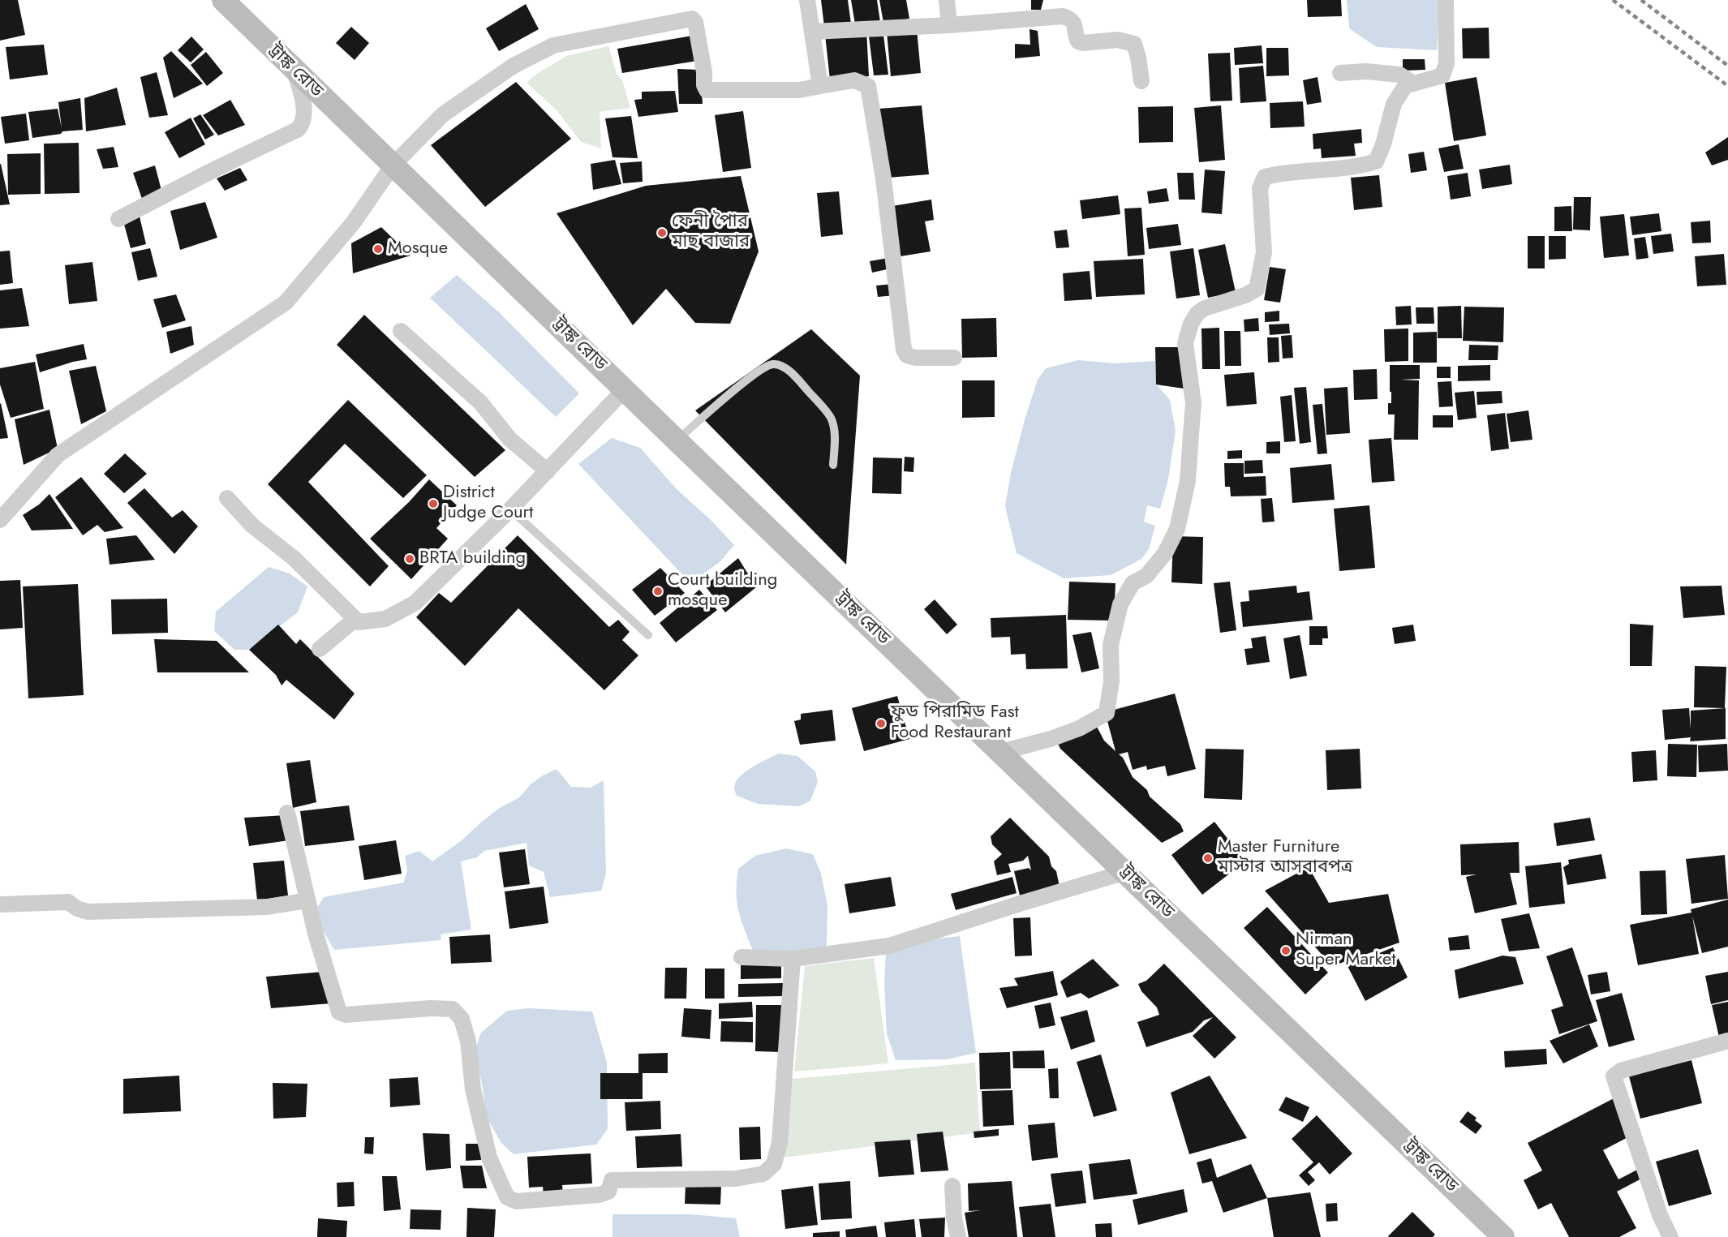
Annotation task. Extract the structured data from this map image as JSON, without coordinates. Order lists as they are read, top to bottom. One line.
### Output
{"streets":{"main road":["ট্রাঙ্ক রোড"]},"places":["ফেনী পৈার মাছ বাজার","Mosque","District Judge Court","BRTA building","Court building mosque","ফুড পিরামিড Fast Food Restaurant","Master Furniture মাস্টার আসবাবপত্র","Nirman Super Market"]}
